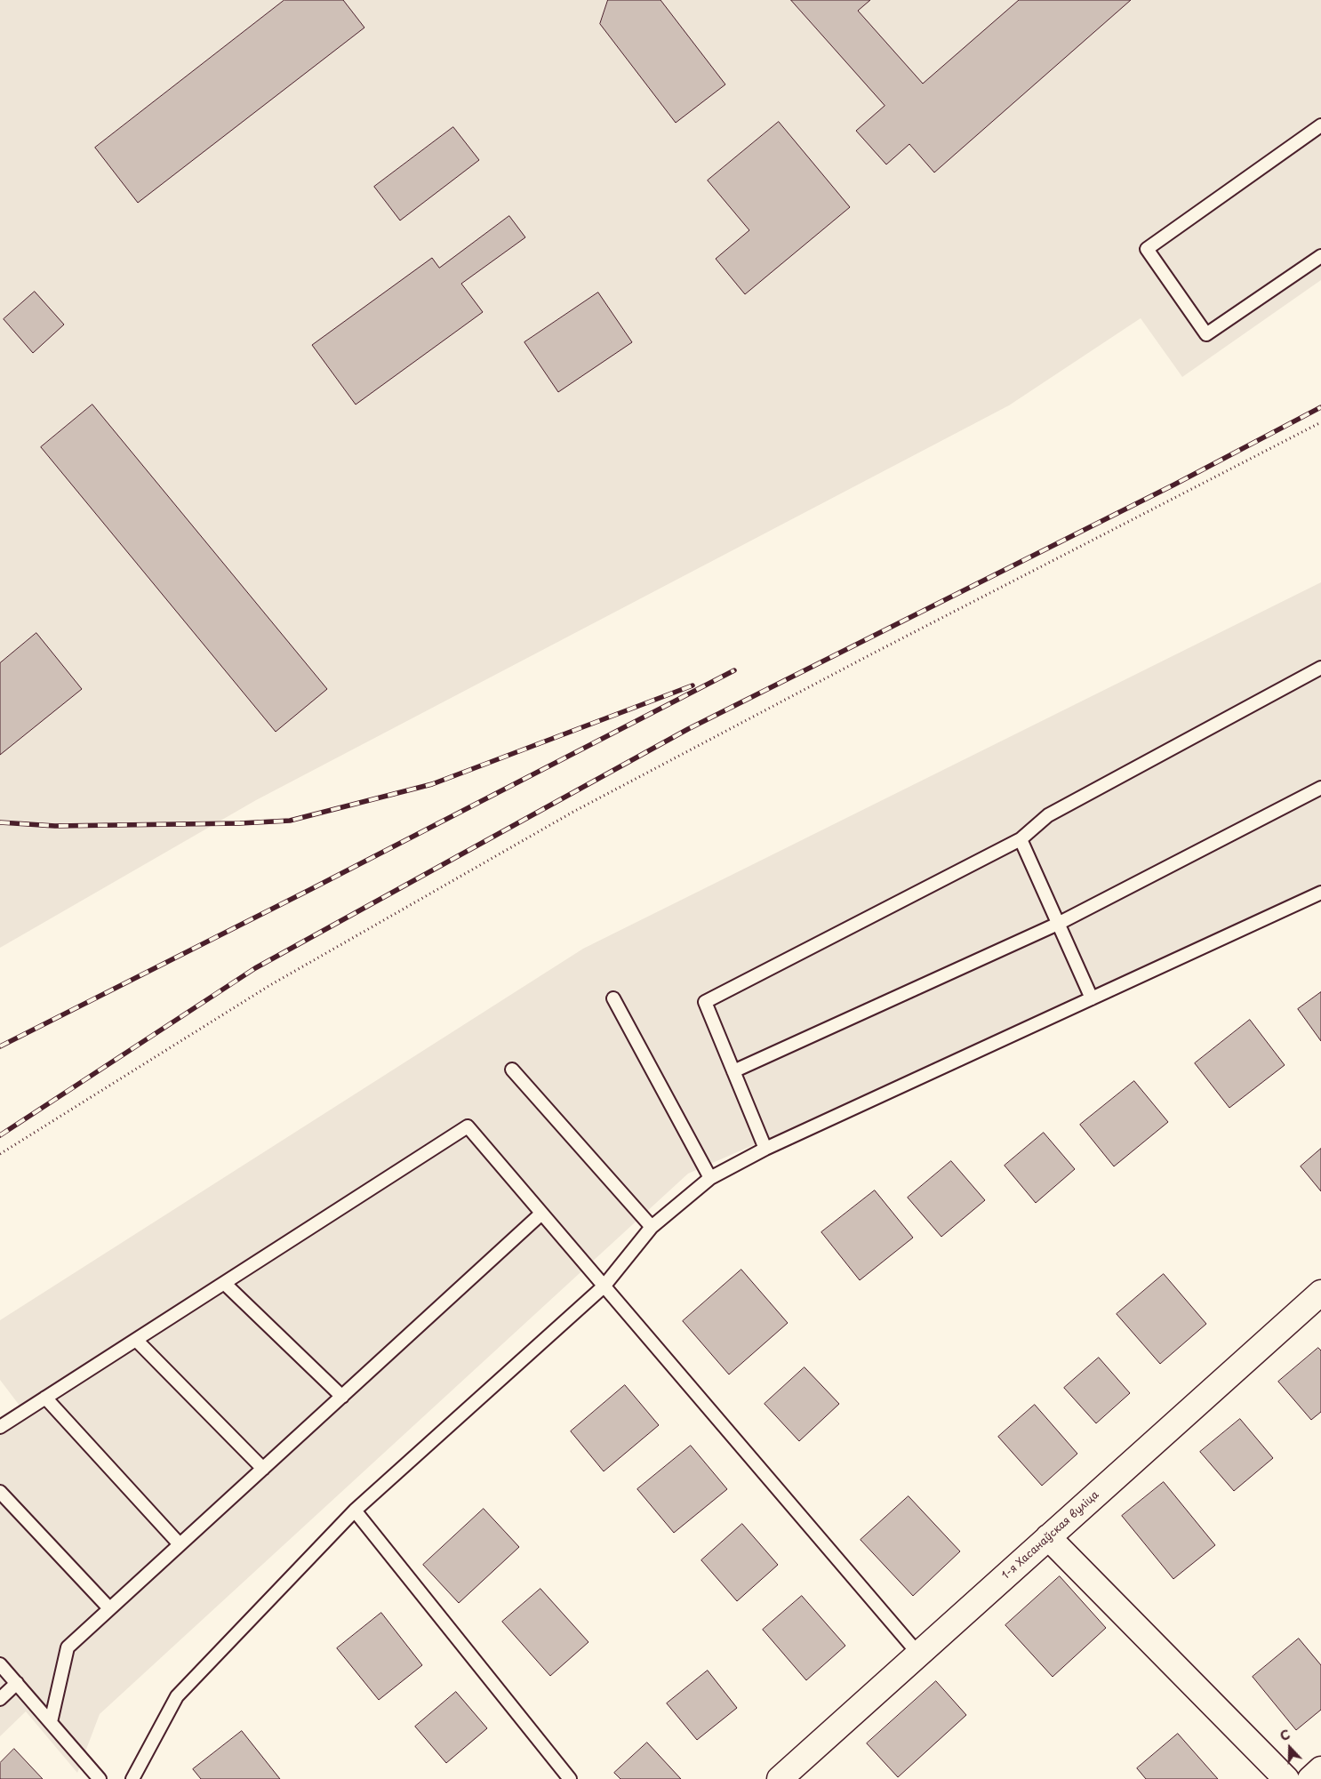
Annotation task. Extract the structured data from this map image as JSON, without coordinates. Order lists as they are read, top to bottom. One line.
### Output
{"streets":{"street":["1-я Хасанаўская вуліца"]},"north":"top"}
